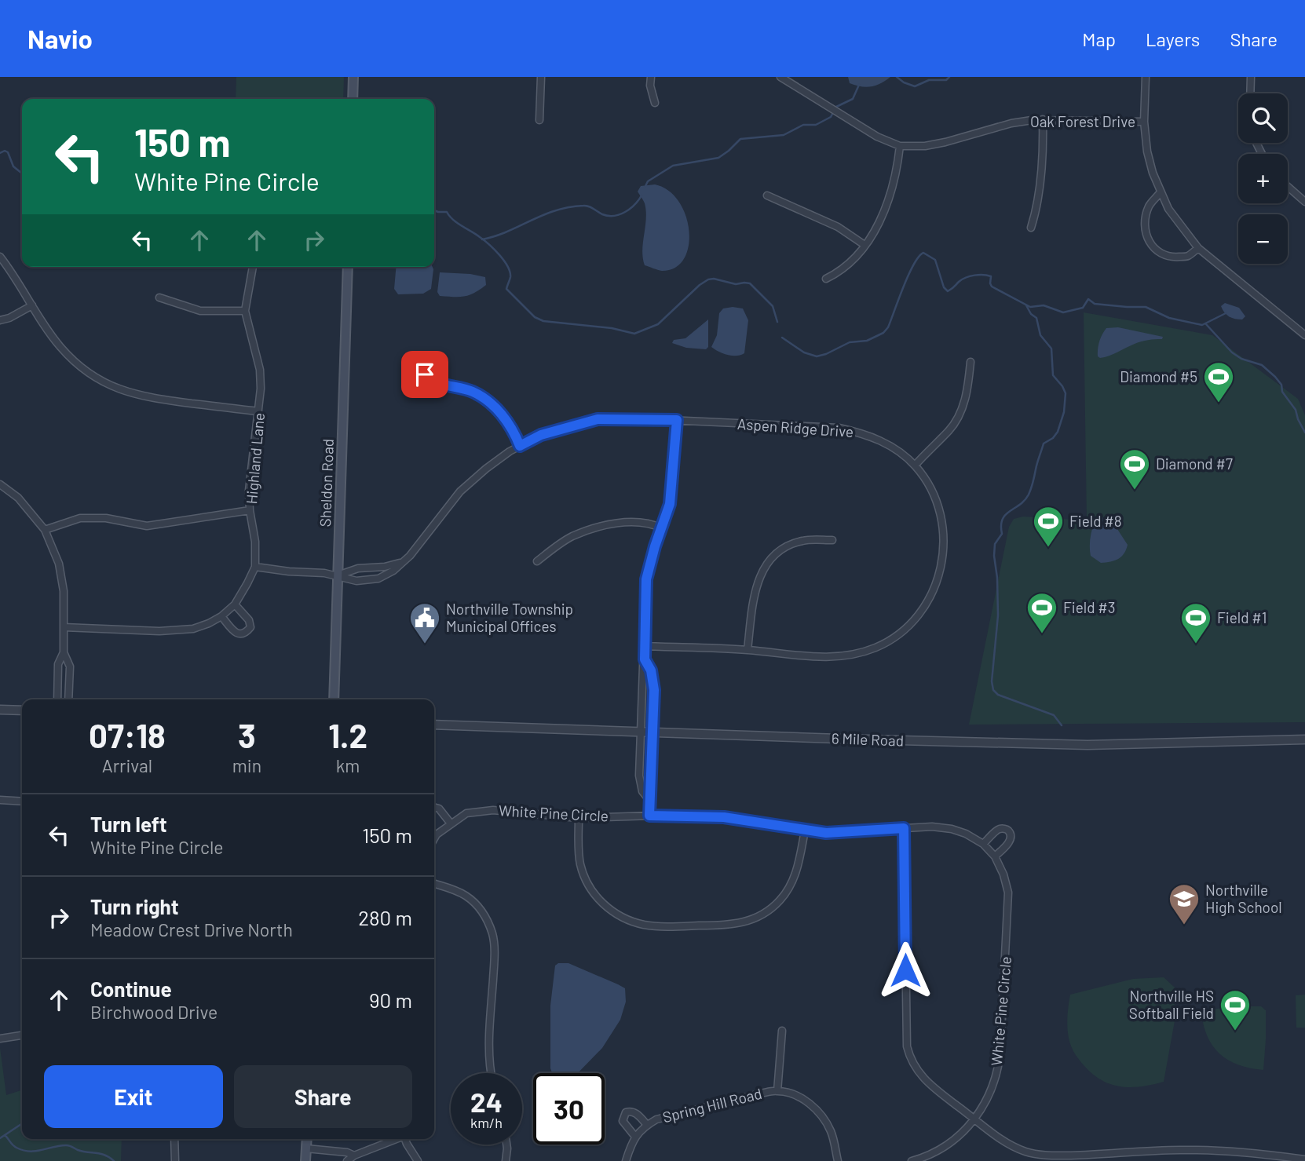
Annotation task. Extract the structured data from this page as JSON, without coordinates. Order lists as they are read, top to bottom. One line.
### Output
{"streets":{"main road":["Sheldon Road"],"street":["Oak Forest Drive","Aspen Ridge Drive","Highland Lane","6 Mile Road","White Pine Circle","Spring Hill Road"]},"crossings":[["Aspen Ridge Drive","Highland Lane"],["Aspen Ridge Drive","Sheldon Road"]],"places":{"sports":["Diamond #5","Diamond #7","Field #8","Field #3","Field #1","Northville HS Softball Field"],"public building":["Northville Township Municipal Offices"],"school or university":["Northville High School"]},"page":{"header":"Navio","nav":["Map","Layers","Share"],"map_buttons":["+","−"],"turn":["150 m","White Pine Circle"],"eta":["07:18","Arrival","3","min","1.2","km"],"list":[{"name":"Turn left","note":"White Pine Circle","value":"150 m"},{"name":"Turn right","note":"Meadow Crest Drive North","value":"280 m"},{"name":"Continue","note":"Birchwood Drive","value":"90 m"}],"buttons":["Exit","Share"],"speed":"24 km/h","limit":"30"}}
